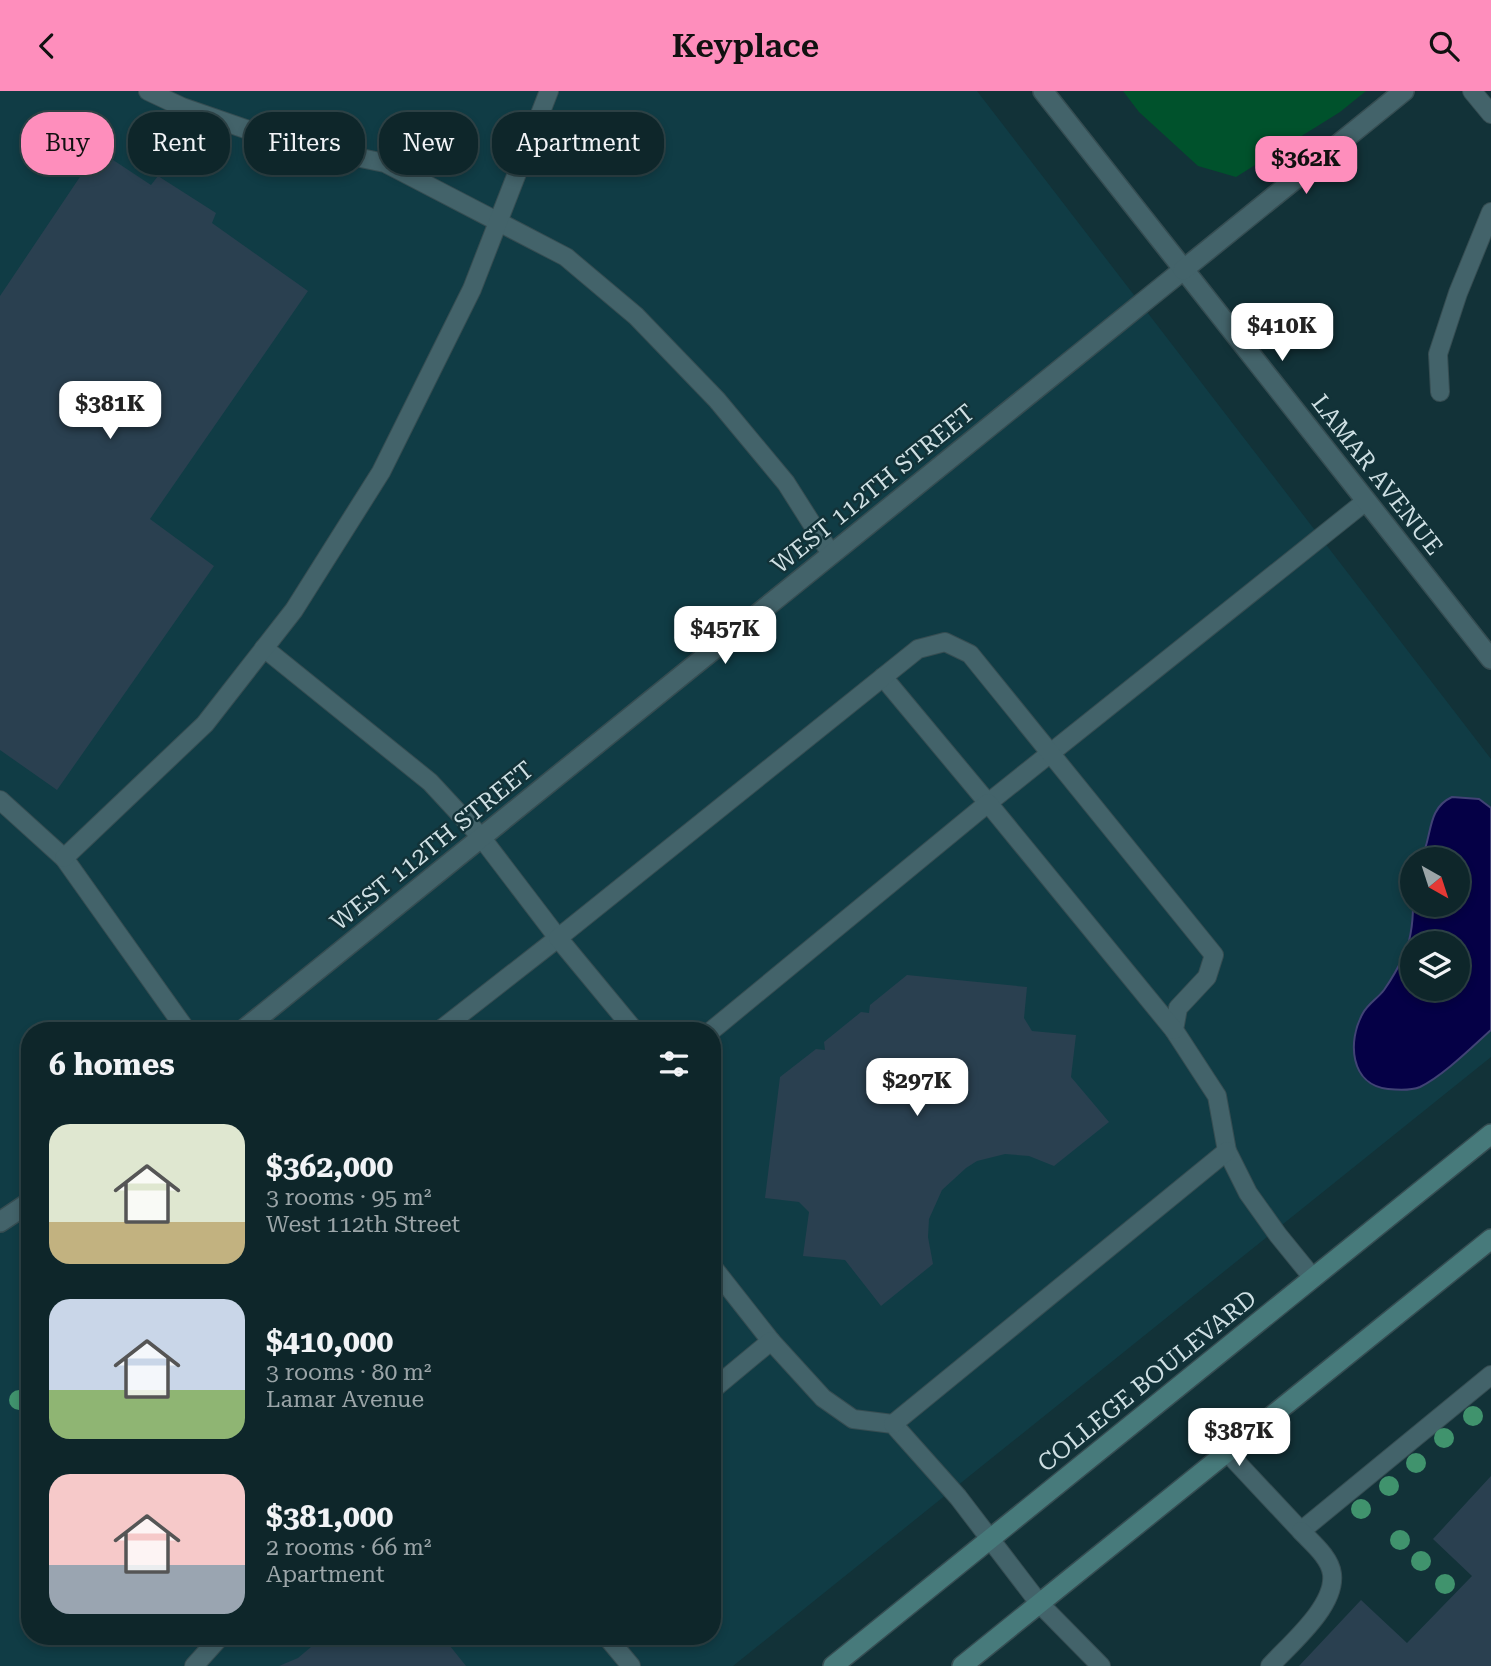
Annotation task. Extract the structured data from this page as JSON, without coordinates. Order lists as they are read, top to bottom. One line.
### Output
{"streets":{"main road":["COLLEGE BOULEVARD"],"street":["LAMAR AVENUE","WEST 112TH STREET"]},"crossings":[["LAMAR AVENUE","WEST 112TH STREET"]],"north":"bottom right","page":{"header":"Keyplace","chip":["Buy","Rent","Filters","New","Apartment"],"price":["$362K","$410K","$381K","$457K","$297K","$387K"],"heading":"6 homes","list":[{"name":"$362,000","note":"3 rooms · 95 m² · West 112th Street"},{"name":"$410,000","note":"3 rooms · 80 m² · Lamar Avenue"},{"name":"$381,000","note":"2 rooms · 66 m² · Apartment"}]}}
